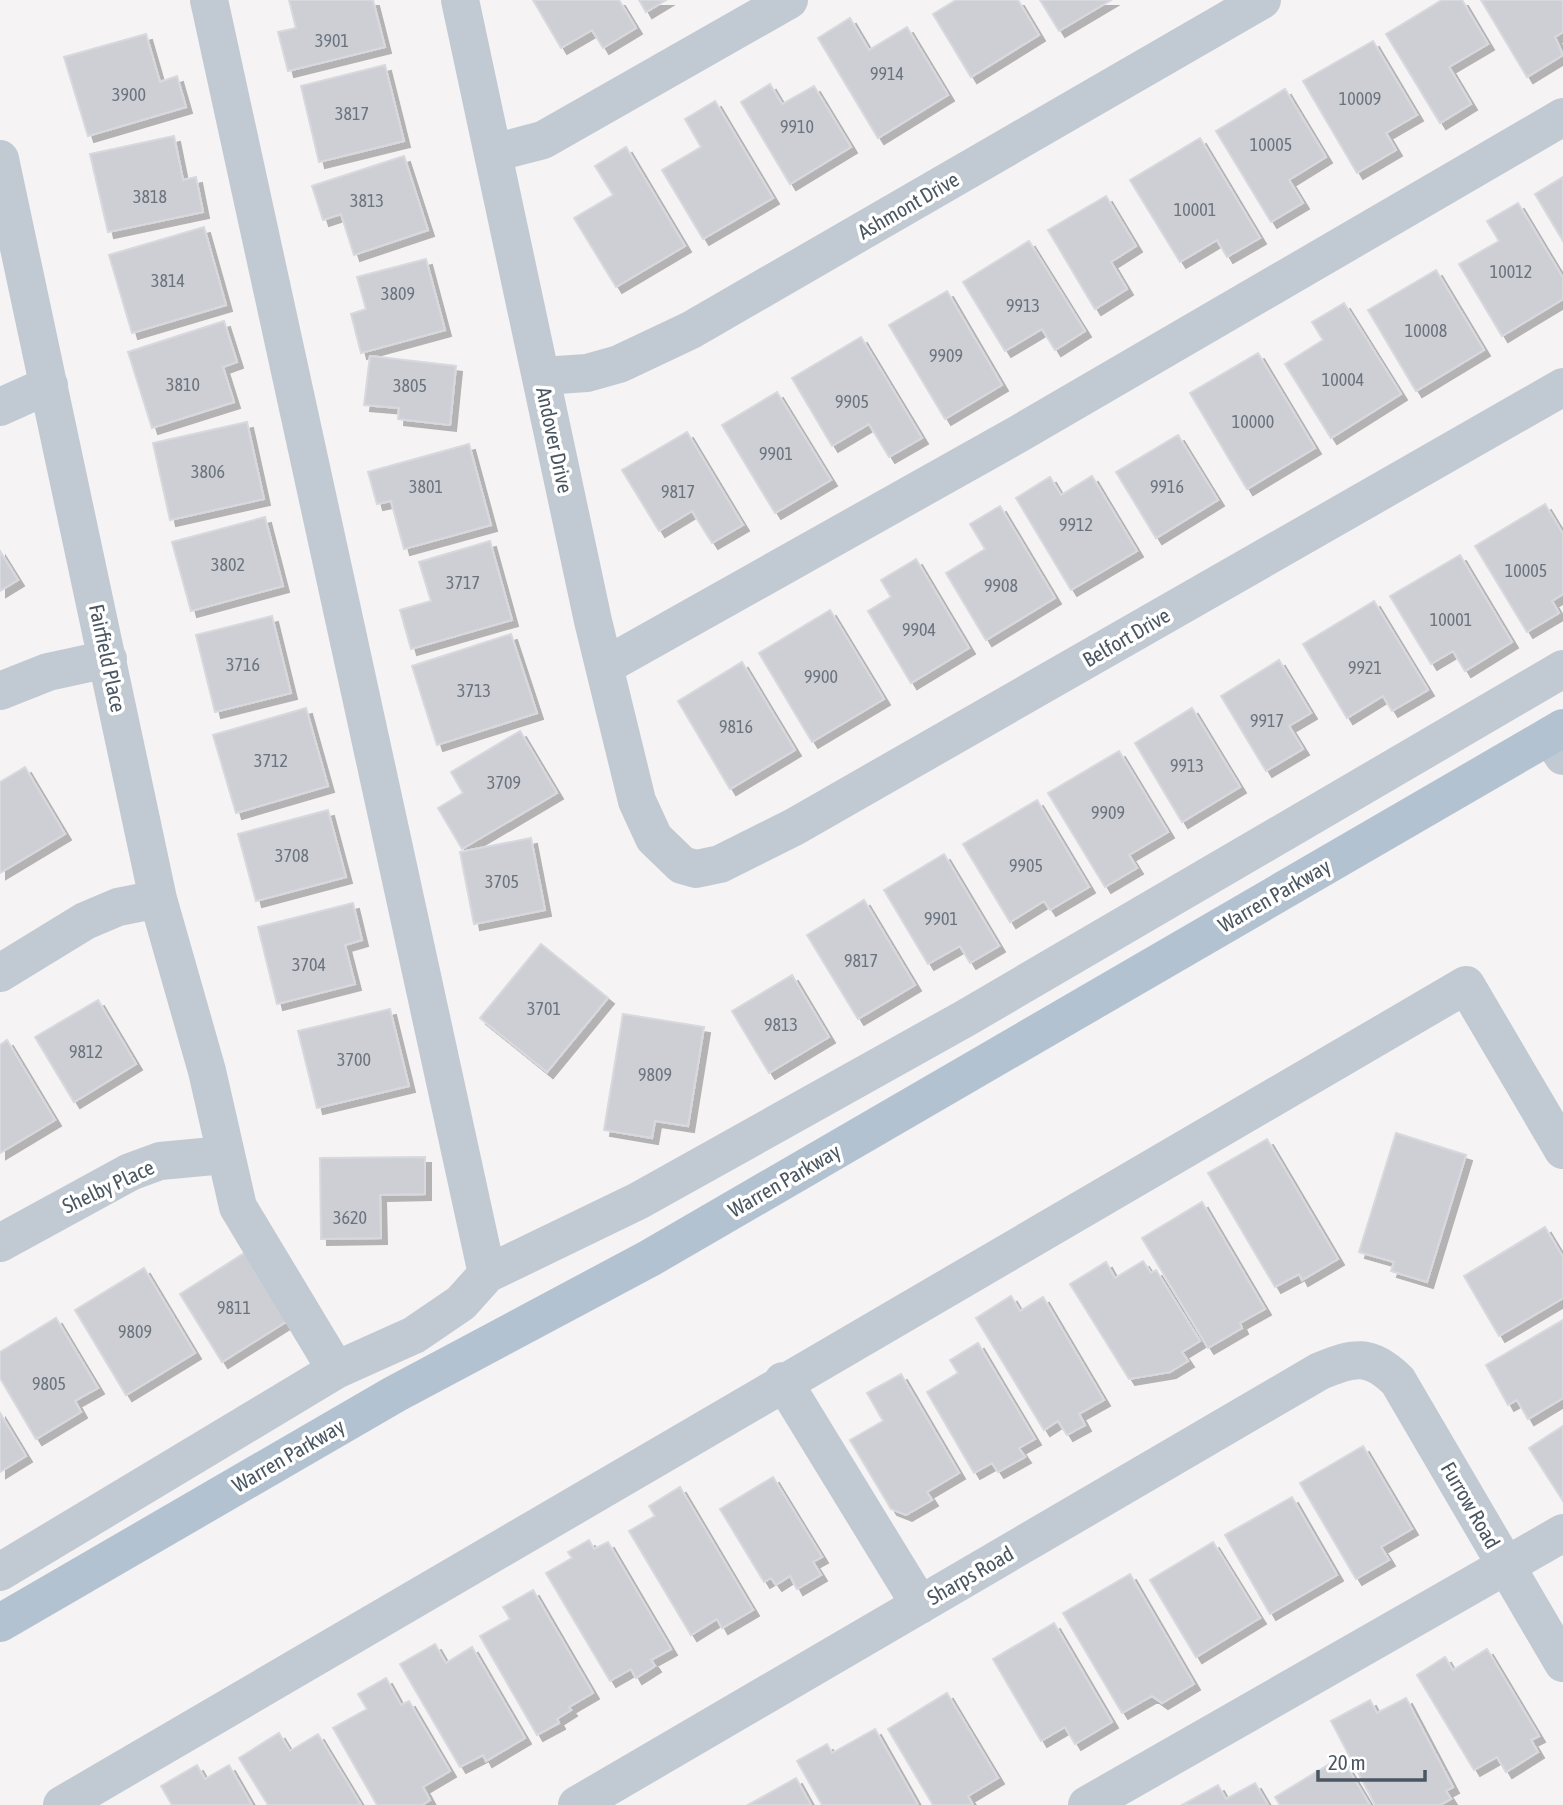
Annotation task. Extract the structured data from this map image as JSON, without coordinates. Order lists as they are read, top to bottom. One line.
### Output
{"streets":{"main road":["Warren Parkway"],"street":["Ashmont Drive","Andover Drive","Belfort Drive","Fairfield Place","Shelby Place","Furrow Road","Sharps Road"]},"crossings":[["Ashmont Drive","Andover Drive"],["Andover Drive","Belfort Drive"],["Fairfield Place","Shelby Place"],["Furrow Road","Sharps Road"]],"house_numbers":["3901","9914","3900","10009","3817","9910","10005","3818","3813","10001","10012","3814","3809","9913","10008","9909","10004","3810","3805","9905","10000","9901","3806","3801","9916","9817","9912","3802","10005","3717","9908","10001","9904","3716","9921","9900","3713","9917","9816","3712","9913","3709","9909","3708","9905","3705","9901","9817","3704","3701","9813","9812","3700","9809","3620","9811","9809","9805"],"scale_bar":"20 m"}
